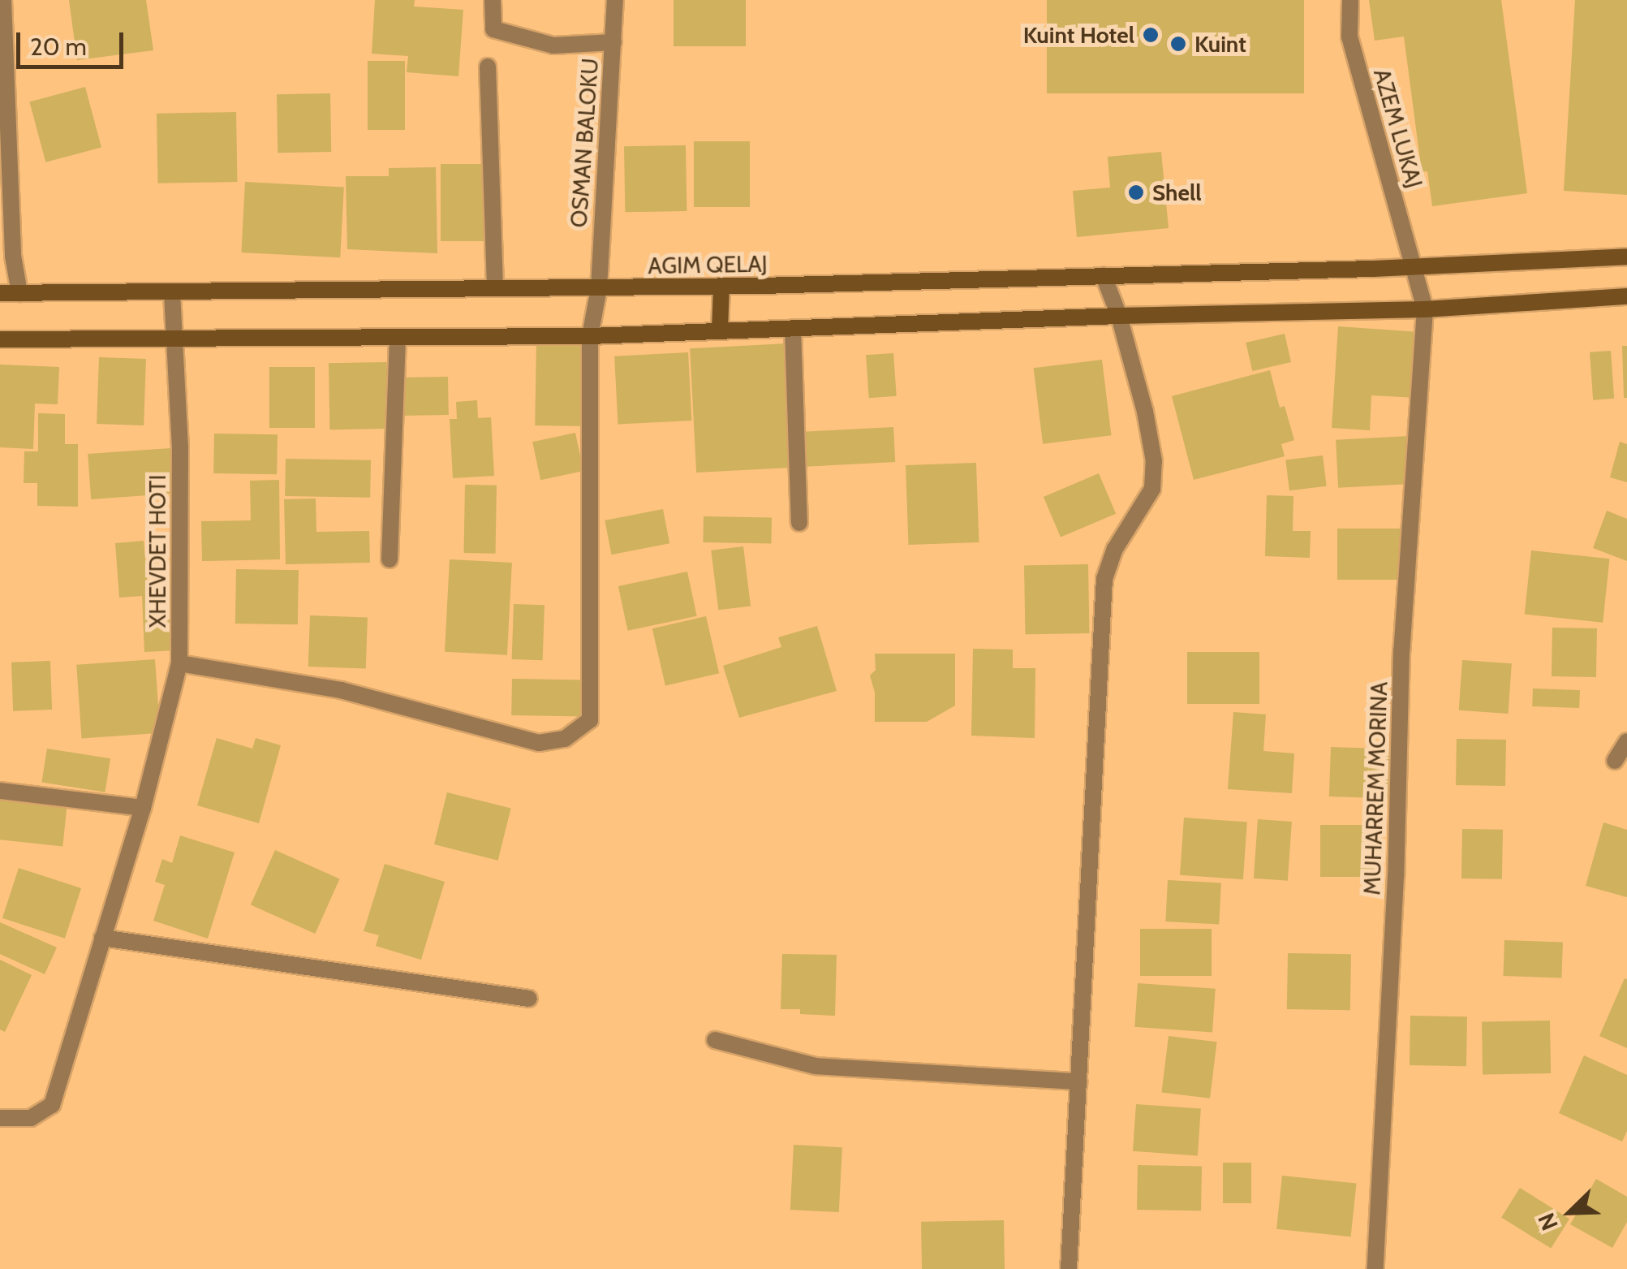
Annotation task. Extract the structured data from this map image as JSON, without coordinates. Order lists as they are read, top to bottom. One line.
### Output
{"streets":{"main road":["AGIM QELAJ"],"street":["AZEM LUKAJ","OSMAN BALOKU","XHEVDET HOTI","MUHARREM MORINA"]},"crossings":[["AZEM LUKAJ","AGIM QELAJ"],["AZEM LUKAJ","MUHARREM MORINA"],["OSMAN BALOKU","AGIM QELAJ"],["OSMAN BALOKU","XHEVDET HOTI"],["AGIM QELAJ","XHEVDET HOTI"]],"places":["Kuint Hotel","Kuint","Shell"],"scale_bar":"20 m","north":"bottom left"}
